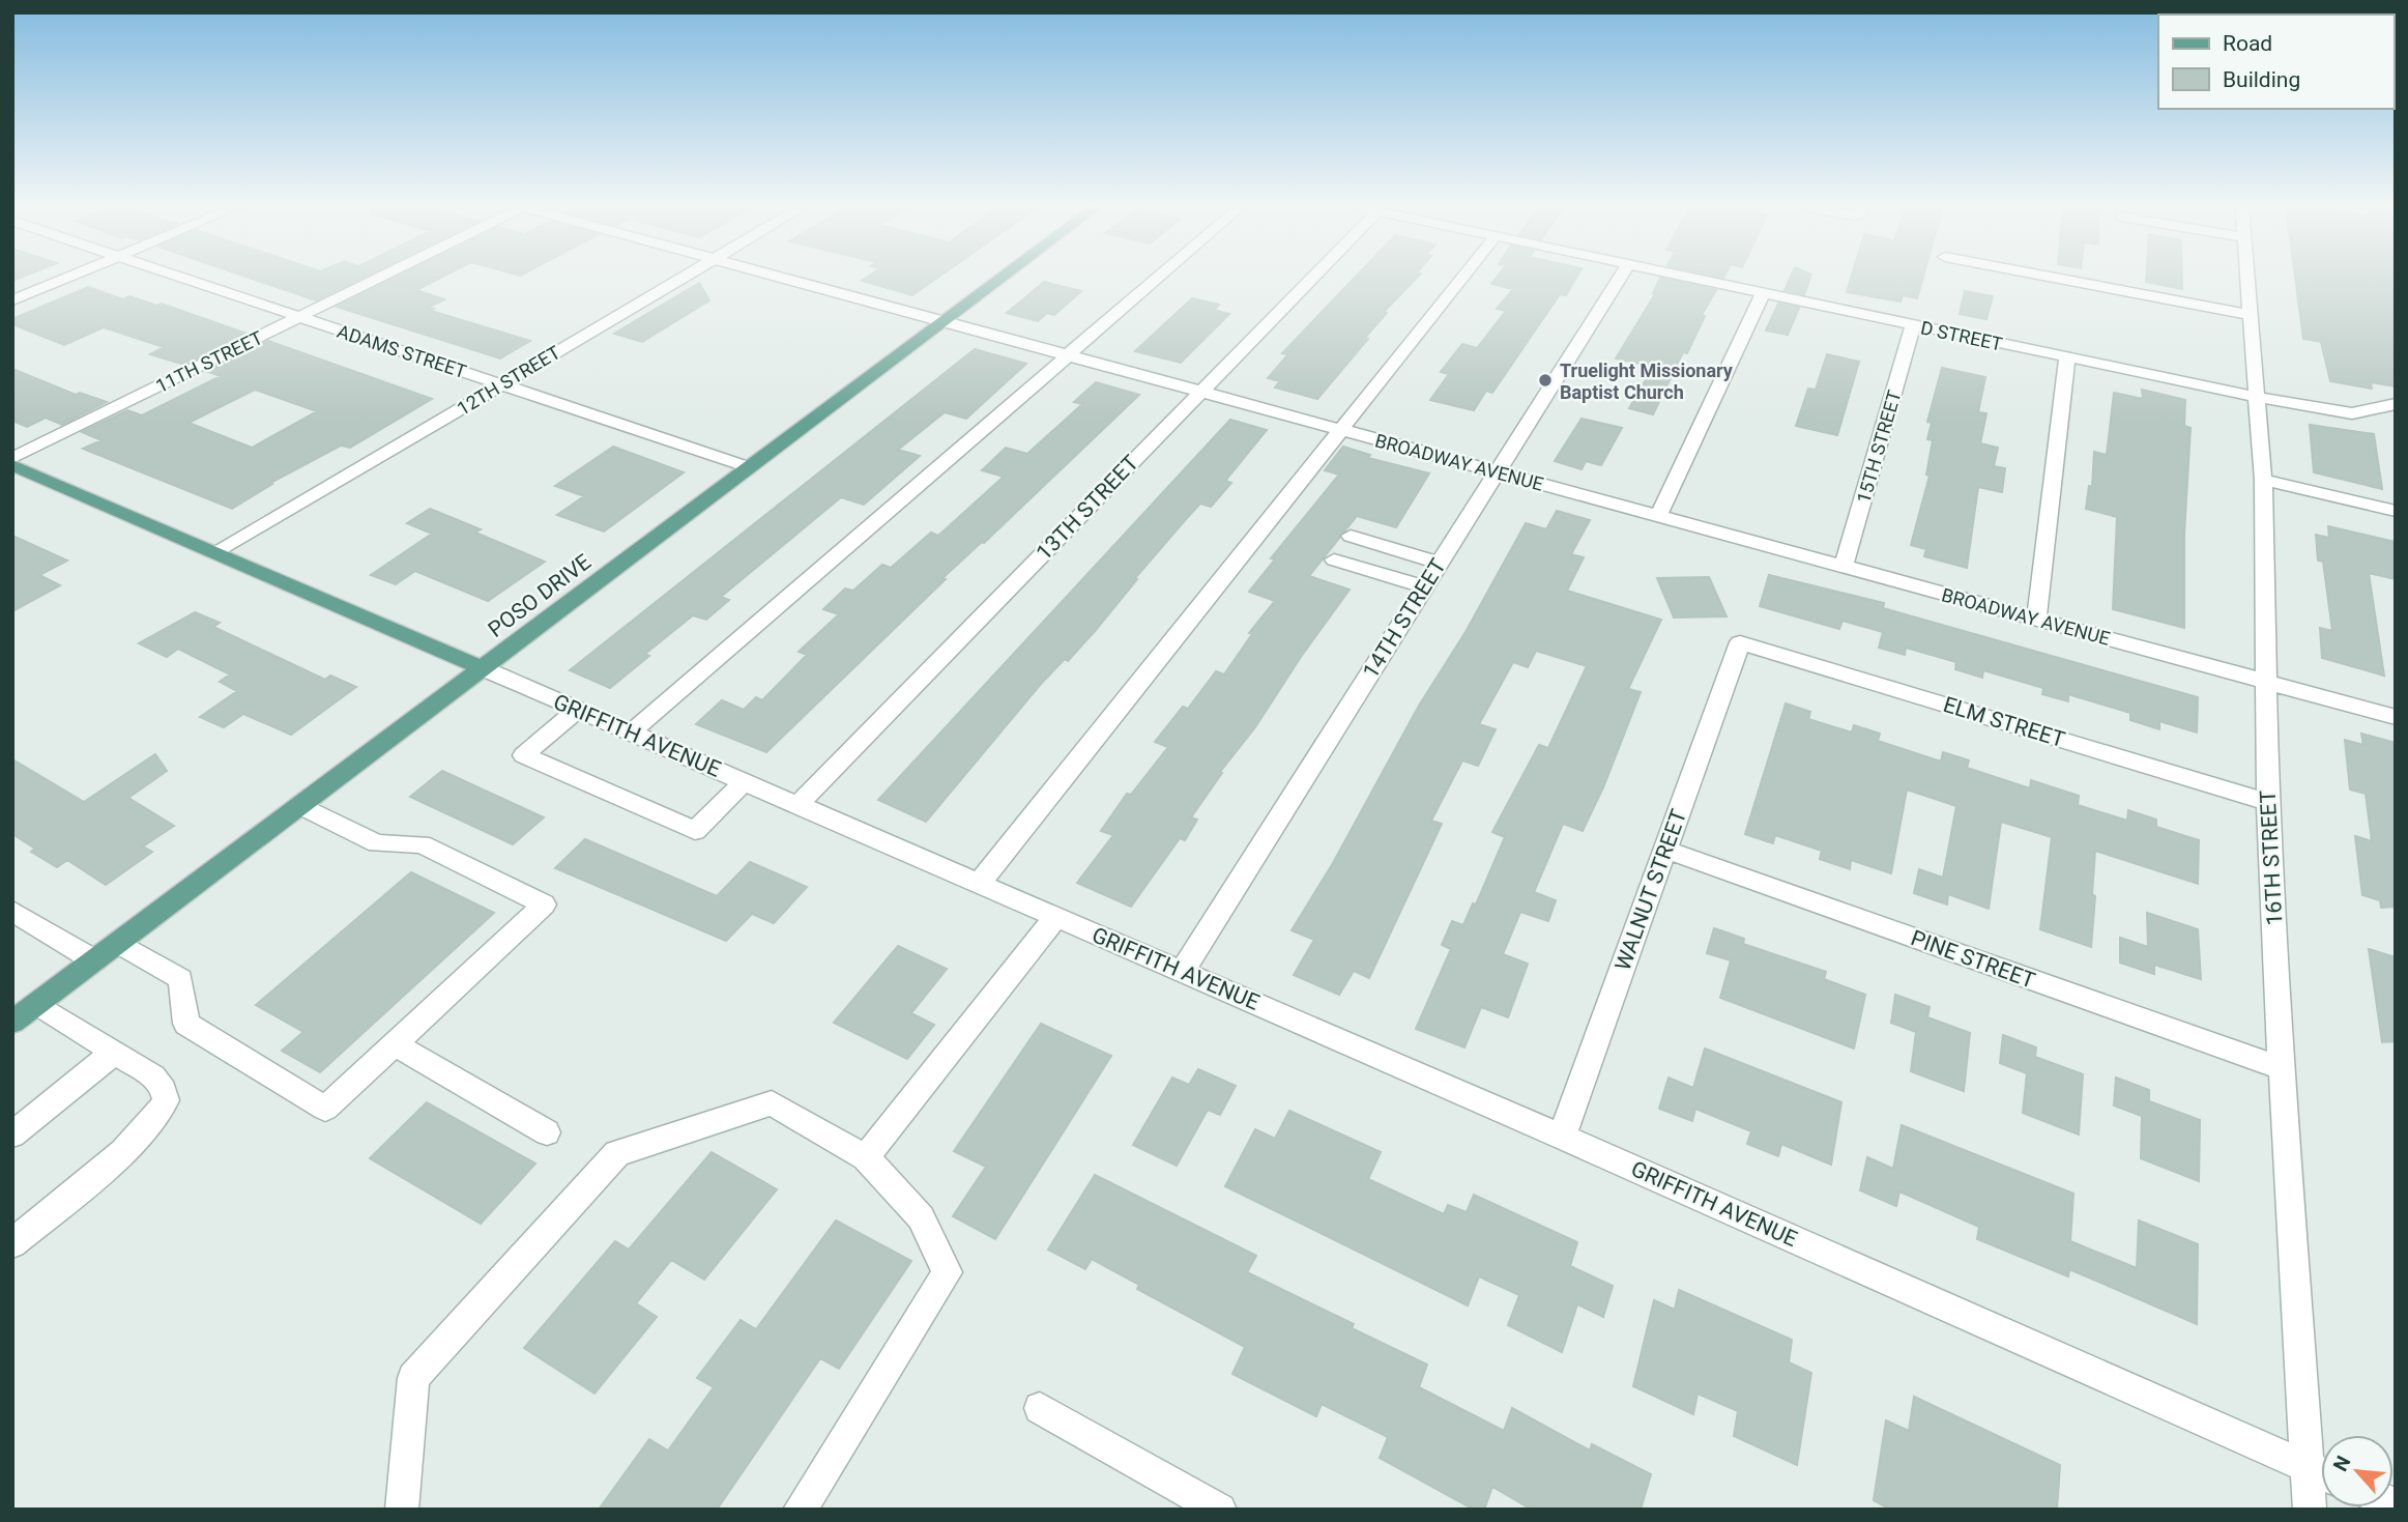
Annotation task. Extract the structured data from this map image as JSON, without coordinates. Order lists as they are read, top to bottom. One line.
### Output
{"streets":{"main road":["POSO DRIVE","GRIFFITH AVENUE"],"street":["D STREET","ADAMS STREET","11TH STREET","12TH STREET","15TH STREET","BROADWAY AVENUE","13TH STREET","14TH STREET","ELM STREET","16TH STREET","WALNUT STREET","PINE STREET"]},"crossings":[["D STREET","15TH STREET"],["D STREET","16TH STREET"],["ADAMS STREET","11TH STREET"],["ADAMS STREET","12TH STREET"],["ADAMS STREET","POSO DRIVE"],["12TH STREET","GRIFFITH AVENUE"],["15TH STREET","BROADWAY AVENUE"],["BROADWAY AVENUE","13TH STREET"],["BROADWAY AVENUE","POSO DRIVE"],["BROADWAY AVENUE","14TH STREET"],["BROADWAY AVENUE","16TH STREET"],["13TH STREET","GRIFFITH AVENUE"],["POSO DRIVE","GRIFFITH AVENUE"],["14TH STREET","GRIFFITH AVENUE"],["ELM STREET","16TH STREET"],["ELM STREET","WALNUT STREET"],["GRIFFITH AVENUE","16TH STREET"],["GRIFFITH AVENUE","WALNUT STREET"],["16TH STREET","PINE STREET"],["WALNUT STREET","PINE STREET"]],"places":["Truelight Missionary Baptist Church"],"legend":["Road","Building"],"north":"top left"}
